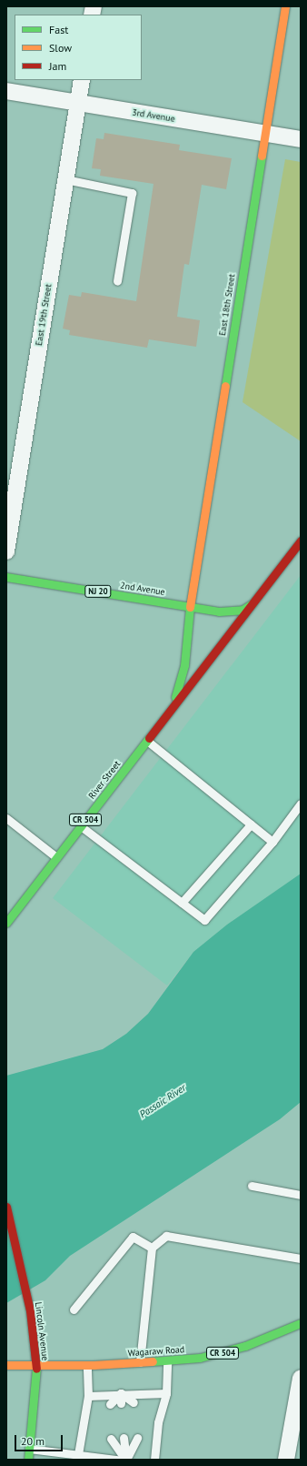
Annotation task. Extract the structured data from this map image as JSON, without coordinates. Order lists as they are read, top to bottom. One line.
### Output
{"streets":{"main road":["East 18th Street","2nd Avenue","NJ 20","River Street","CR 504","Lincoln Avenue","Wagaraw Road"],"street":["3rd Avenue","East 19th Street"]},"crossings":[["3rd Avenue","East 18th Street"],["3rd Avenue","East 19th Street"],["East 18th Street","2nd Avenue"],["East 18th Street","River Street"],["2nd Avenue","River Street"],["Lincoln Avenue","Wagaraw Road"]],"water":["Passaic River"],"legend":["Fast","Slow","Jam"],"scale_bar":"20 m"}
